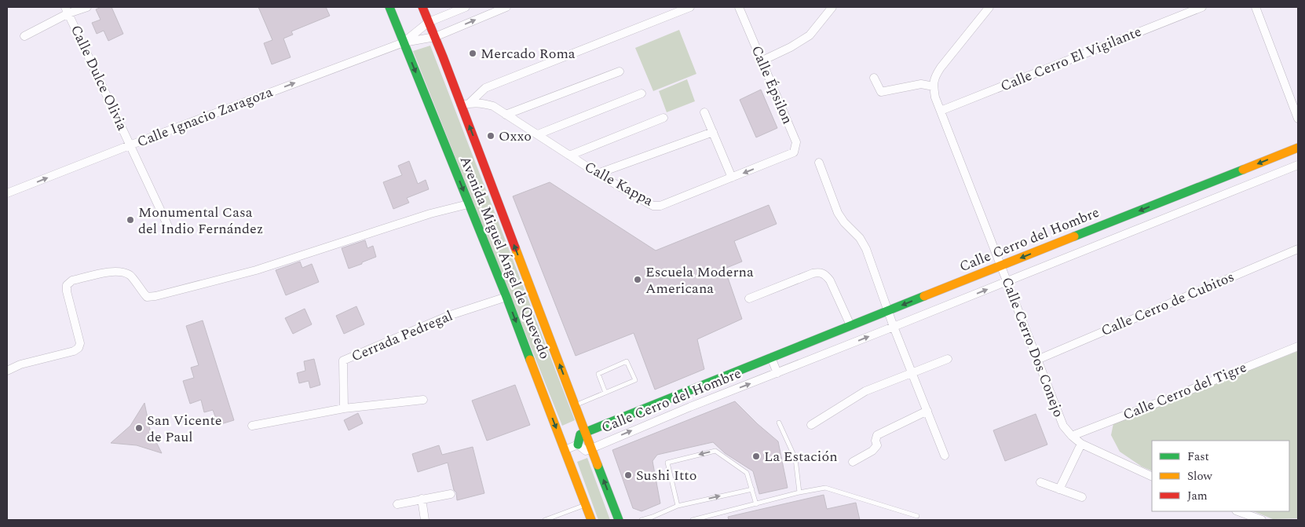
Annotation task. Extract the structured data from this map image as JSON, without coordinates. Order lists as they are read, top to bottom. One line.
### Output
{"streets":{"main road":["Calle Cerro del Hombre","Avenida Miguel Ángel de Quevedo"],"street":["Calle Cerro El Vigilante","Calle Dulce Olivia","Calle Épsilon","Calle Ignacio Zaragoza","Calle Kappa","Calle Cerro de Cubitos","Cerrada Pedregal","Calle Cerro Dos Conejo","Calle Cerro del Tigre"]},"crossings":[["Calle Cerro El Vigilante","Calle Cerro Dos Conejo"],["Calle Dulce Olivia","Calle Ignacio Zaragoza"],["Calle Épsilon","Calle Kappa"],["Calle Ignacio Zaragoza","Avenida Miguel Ángel de Quevedo"],["Calle Kappa","Avenida Miguel Ángel de Quevedo"],["Calle Cerro del Hombre","Avenida Miguel Ángel de Quevedo"],["Calle Cerro del Hombre","Calle Cerro Dos Conejo"],["Avenida Miguel Ángel de Quevedo","Cerrada Pedregal"],["Calle Cerro de Cubitos","Calle Cerro Dos Conejo"],["Calle Cerro Dos Conejo","Calle Cerro del Tigre"]],"one_way":["Calle Ignacio Zaragoza"],"places":["Mercado Roma","Oxxo","Monumental Casa del Indio Fernández","Escuela Moderna Americana","San Vicente de Paul","La Estación","Sushi Itto"],"legend":["Fast","Slow","Jam"]}
